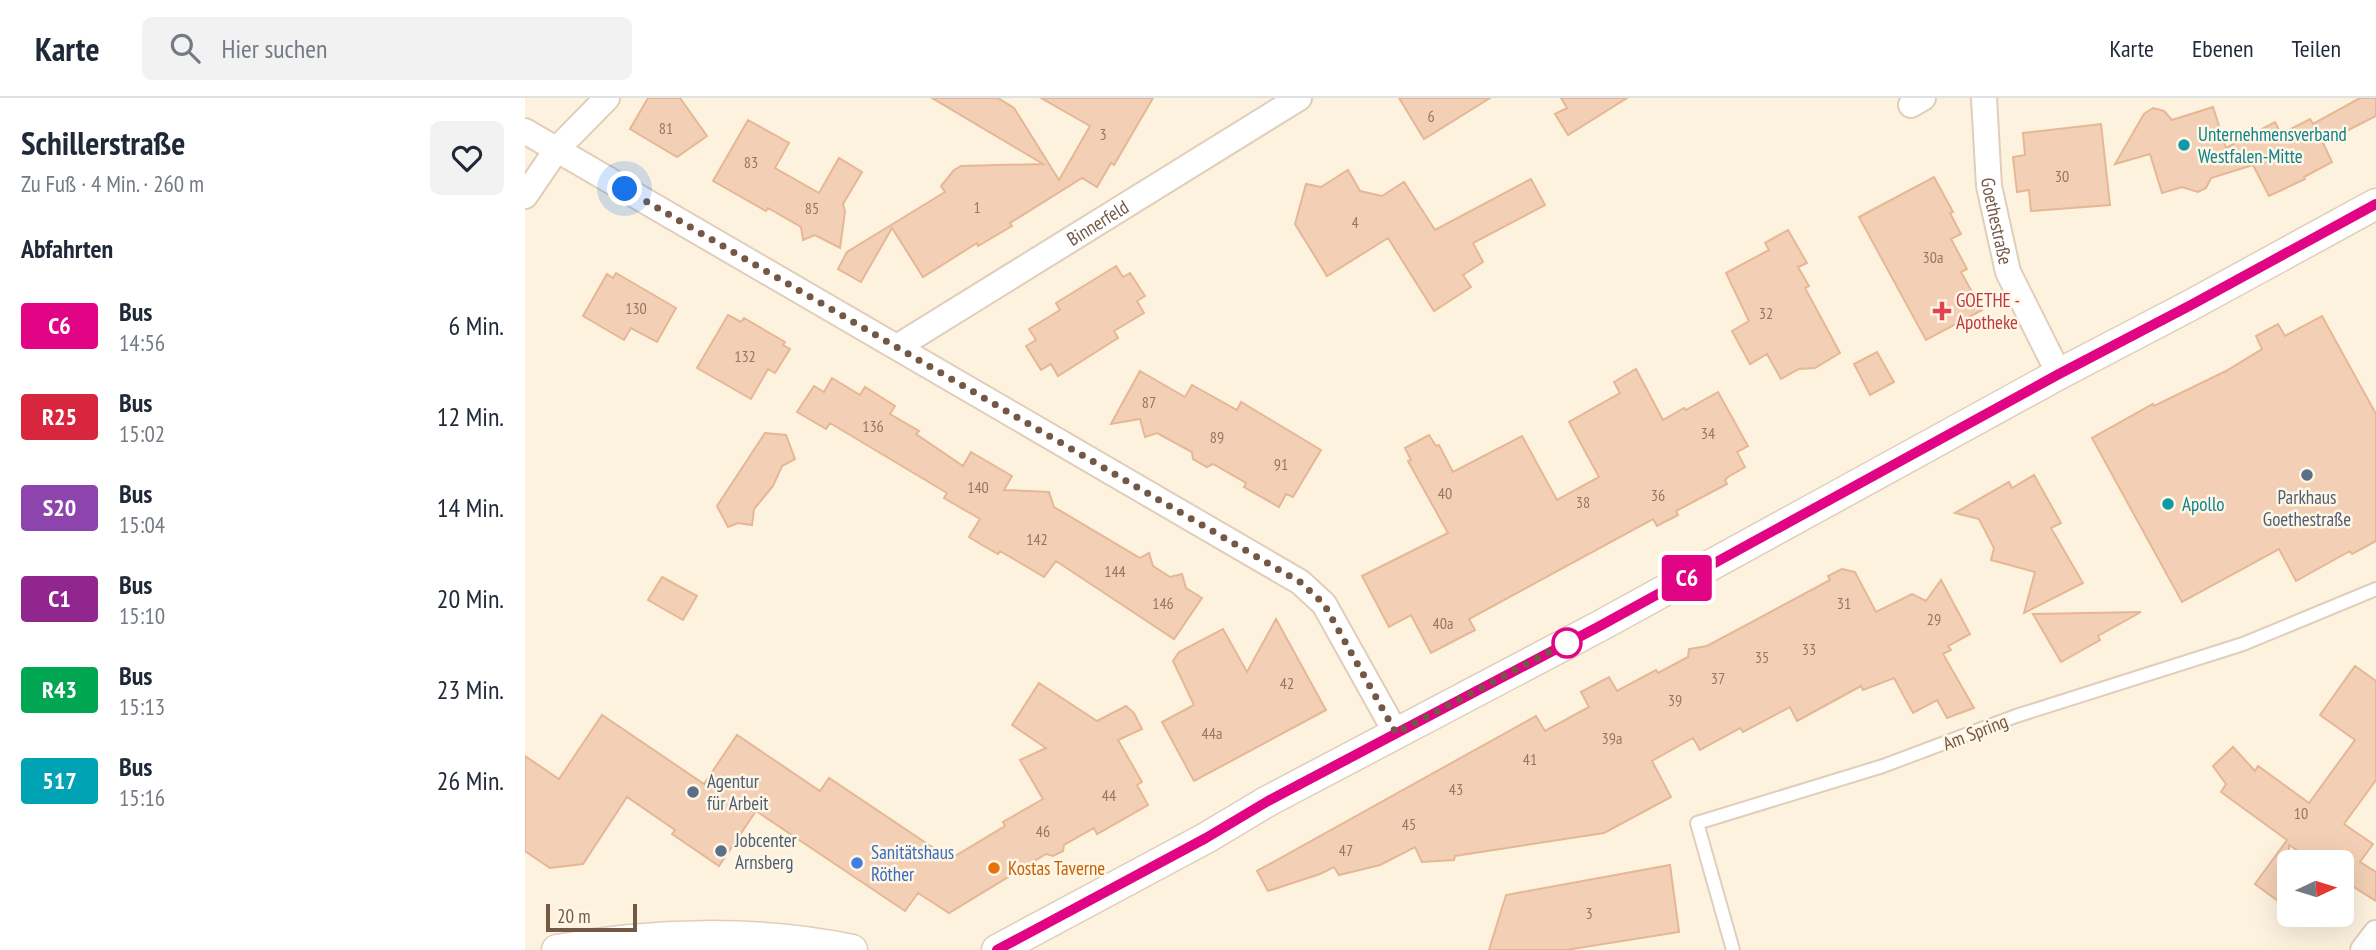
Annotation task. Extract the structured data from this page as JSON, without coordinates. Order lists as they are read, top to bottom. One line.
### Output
{"streets":{"street":["Goethestraße","Binnerfeld"],"lane":["Am Spring"]},"places":{"other":["Unternehmensverband Westfalen-Mitte","Parkhaus Goethestraße","Apollo","Agentur für Arbeit","Jobcenter Arnsberg","Sanitätshaus Röther","Kostas Taverne"],"health":["GOETHE - Apotheke"]},"lines":["bus line C6"],"house_numbers":["6","81","3","83","30","1","85","4","30a","130","32","132","87","136","34","89","91","140","40","36","38","142","144","146","31","29","40a","33","35","37","42","39","44a","39a","41","43","44","10","45","46","47","3"],"scale_bar":"20 m","north":"right","page":{"header":"Karte","search":"Hier suchen","nav":["Karte","Ebenen","Teilen"],"heading":[["Schillerstraße","Zu Fuß · 4 Min. · 260 m"],"Abfahrten"],"on_map":"C6","list":[{"mark":"C6","name":"Bus","note":"14:56","value":"6 Min."},{"mark":"R25","name":"Bus","note":"15:02","value":"12 Min."},{"mark":"S20","name":"Bus","note":"15:04","value":"14 Min."},{"mark":"C1","name":"Bus","note":"15:10","value":"20 Min."},{"mark":"R43","name":"Bus","note":"15:13","value":"23 Min."},{"mark":"517","name":"Bus","note":"15:16","value":"26 Min."}],"scale":"20 m"}}
